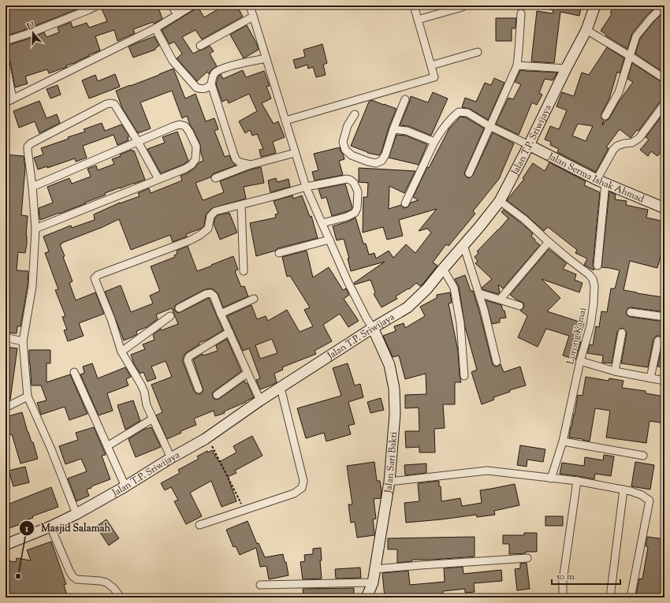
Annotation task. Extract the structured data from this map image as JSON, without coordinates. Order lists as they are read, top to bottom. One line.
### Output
{"streets":{"main road":["Jalan T.P. Sriwijaya","Jalan Serma Ishak Ahmad","Jalan Sari Bakti"],"street":["Lorong Kamai"]},"crossings":[["Jalan T.P. Sriwijaya","Jalan Serma Ishak Ahmad"],["Jalan T.P. Sriwijaya","Lorong Kamai"],["Jalan T.P. Sriwijaya","Jalan Sari Bakti"]],"places":["Masjid Salamah"],"scale_bar":"50 m","north":"top"}
